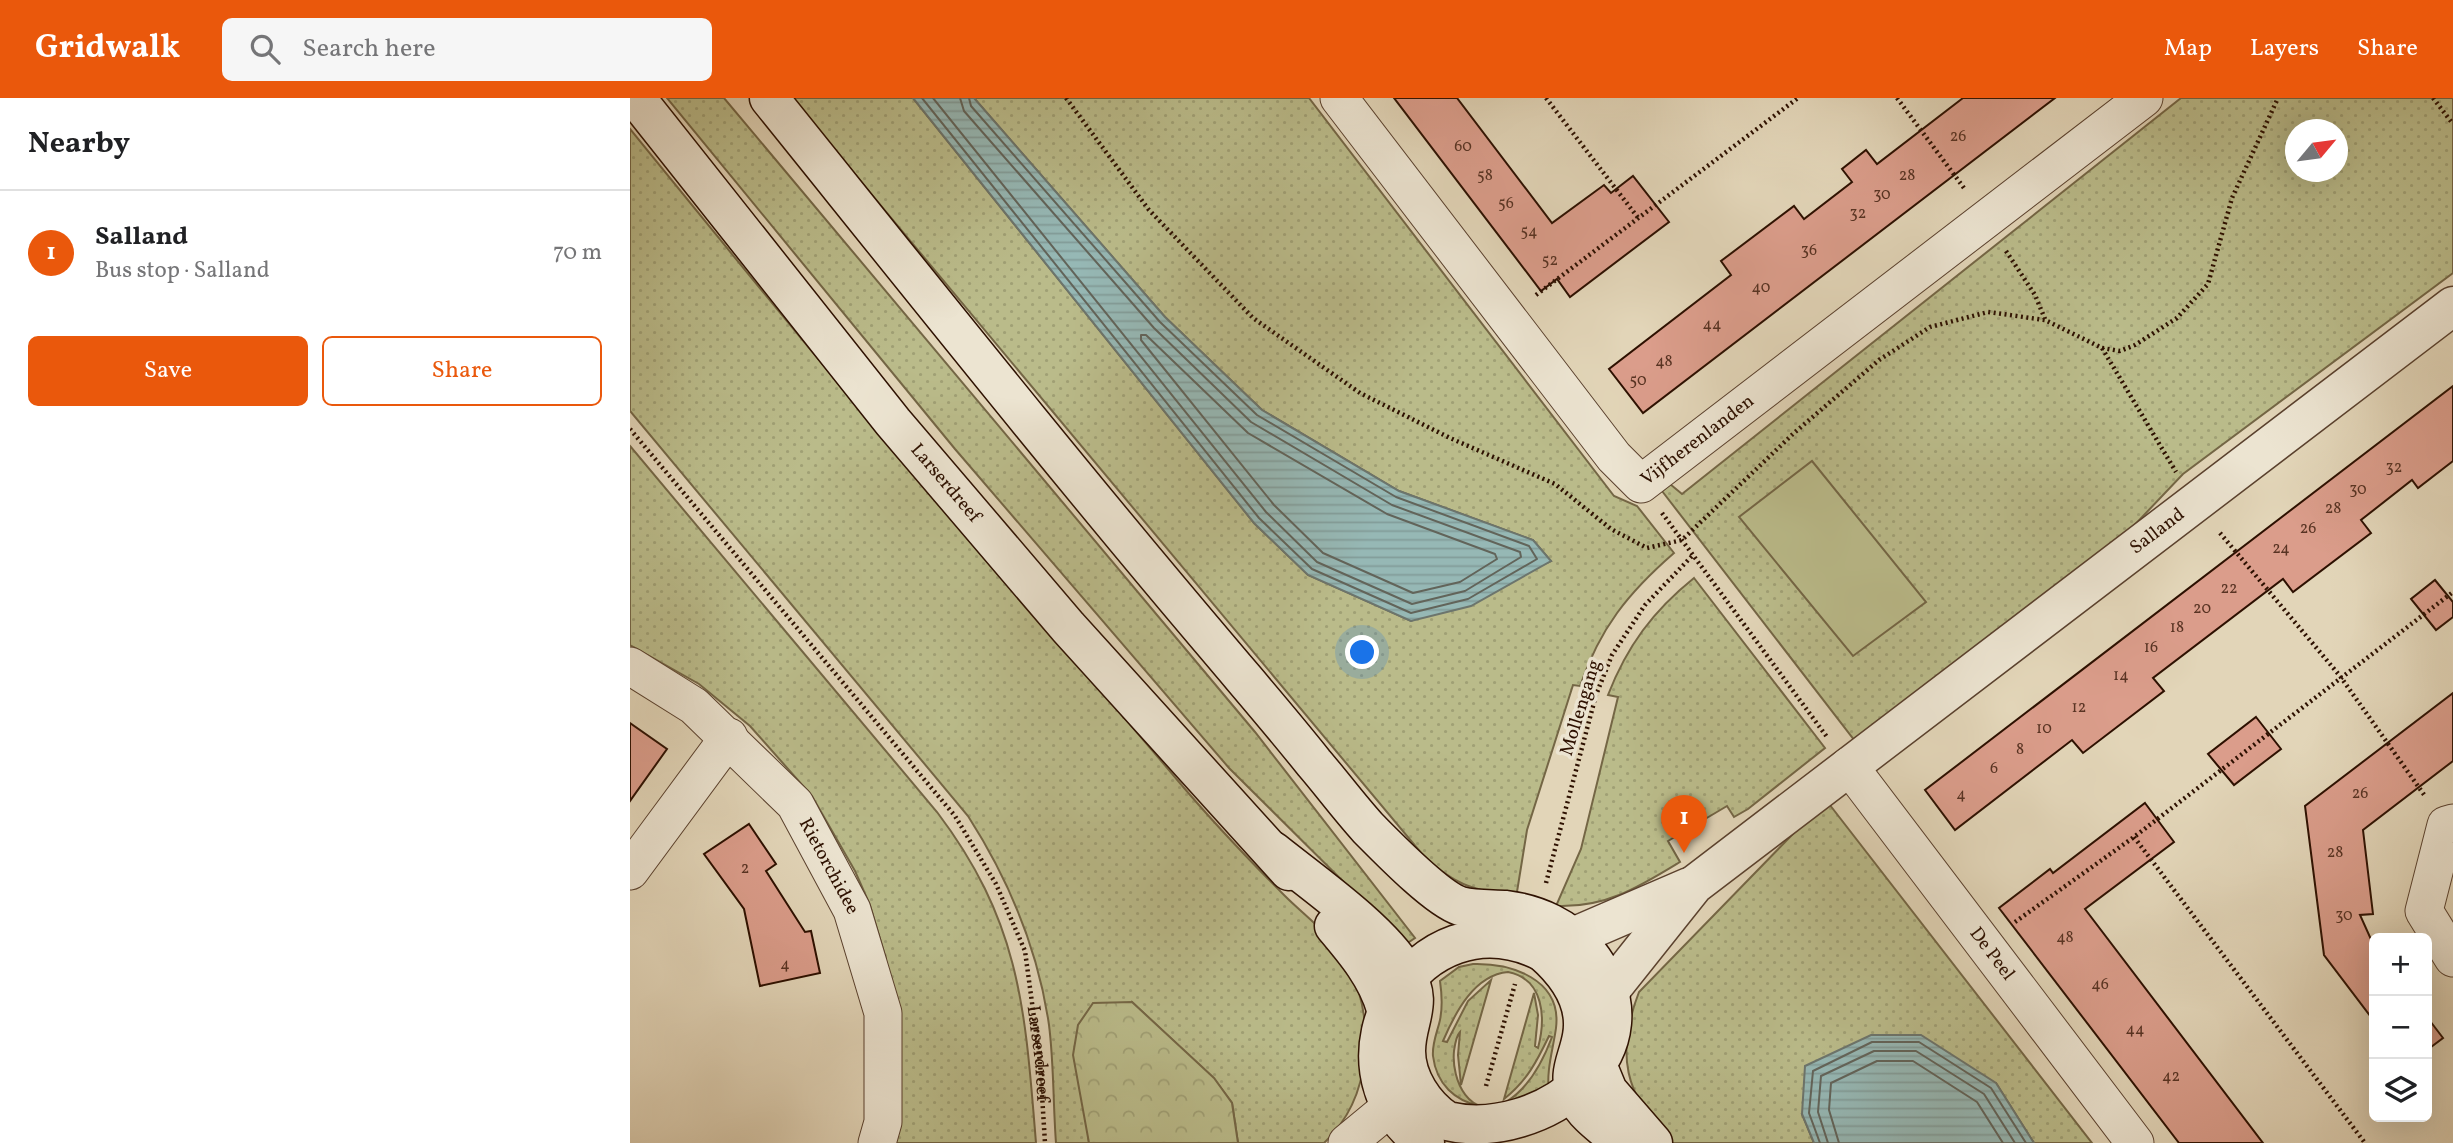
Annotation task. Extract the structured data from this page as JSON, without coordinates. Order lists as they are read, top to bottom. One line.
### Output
{"streets":{"main road":["Larserdreef","Salland"],"street":["Vijfherenlanden","Rietorchidee","De Peel"],"path":["Mollengang"]},"crossings":[["Salland","De Peel"]],"house_numbers":["26","60","58","28","30","56","32","54","36","52","40","44","48","50","32","30","28","26","24","22","20","18","16","14","12","10","8","6","26","4","28","2","30","48","4","46","44","42"],"north":"top right","page":{"header":"Gridwalk","search":"Search here","nav":["Map","Layers","Share"],"heading":"Nearby","list":[{"mark":"1","name":"Salland","note":"Bus stop · Salland","value":"70 m"}],"buttons":["Save","Share"],"pins":"1","map_buttons":["+","−"]}}
